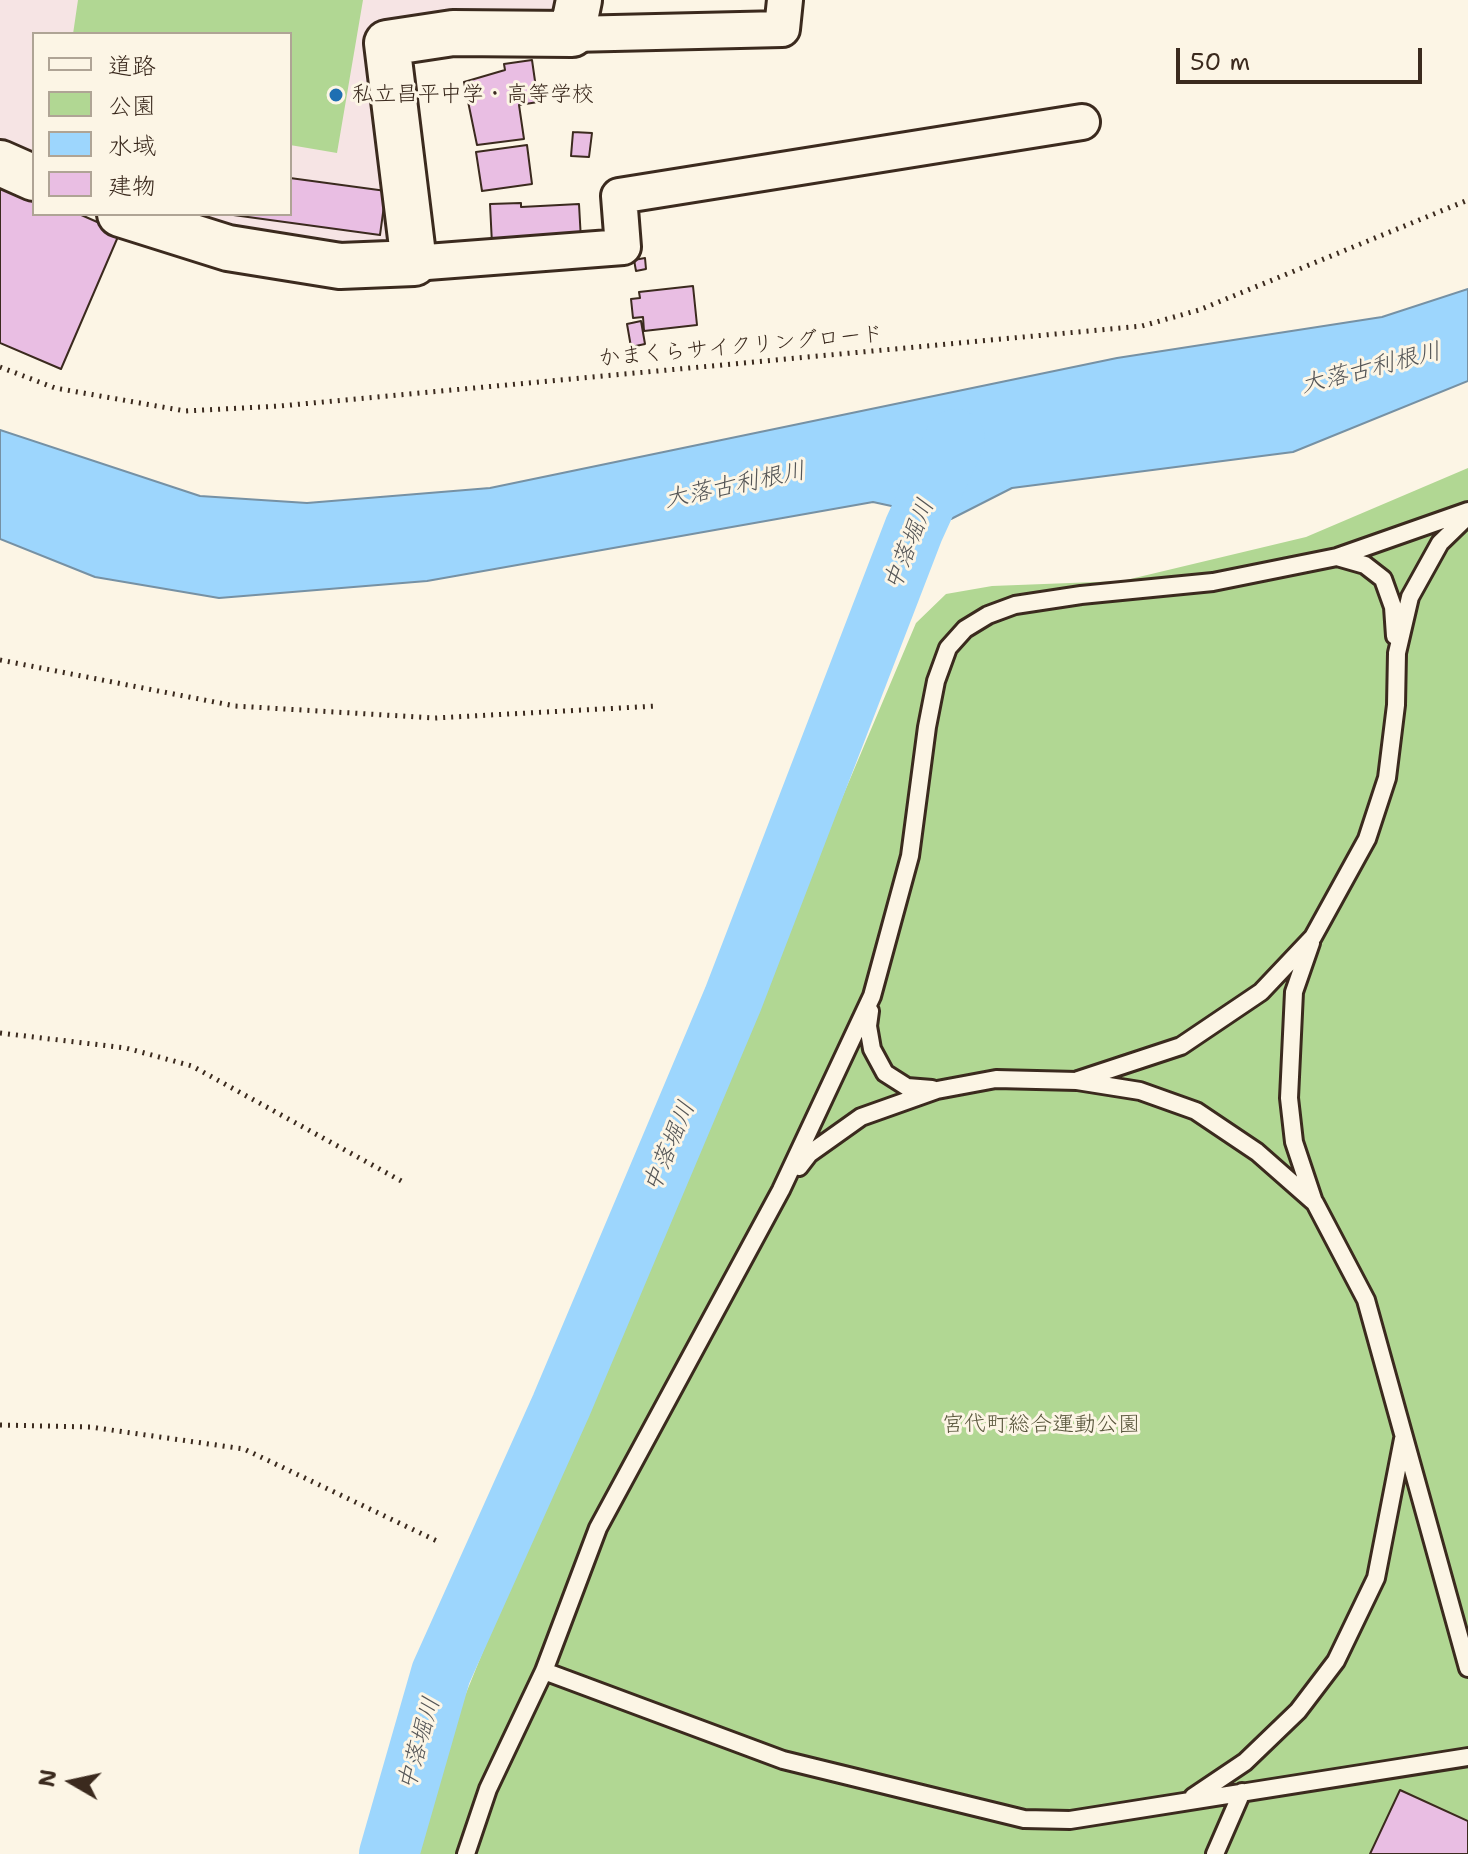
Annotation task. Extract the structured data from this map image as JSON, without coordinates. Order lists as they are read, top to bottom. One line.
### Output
{"streets":{"path":["かまくらサイクリングロード"]},"water":["大落古利根川","中落堀川"],"parks":["宮代町総合運動公園"],"places":["私立昌平中学・高等学校"],"legend":["道路","公園","水域","建物"],"scale_bar":"50 m","north":"left"}
